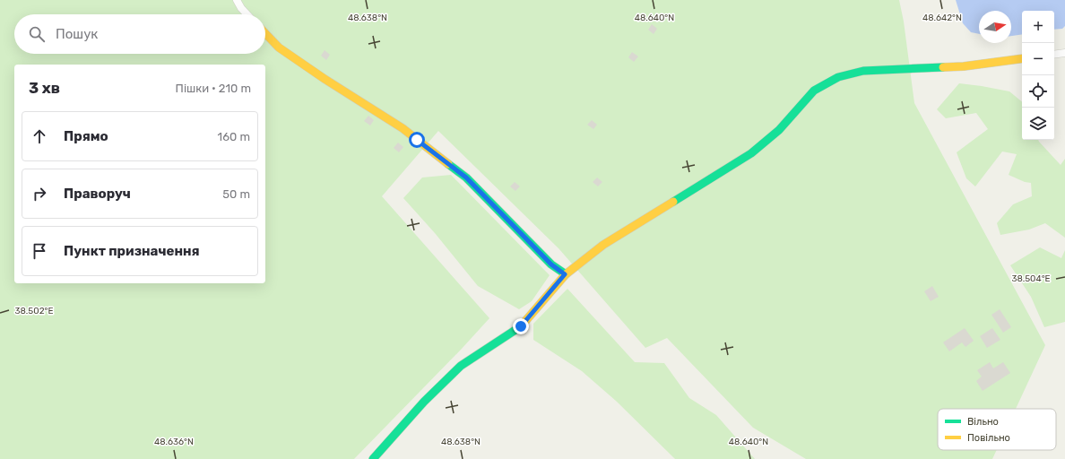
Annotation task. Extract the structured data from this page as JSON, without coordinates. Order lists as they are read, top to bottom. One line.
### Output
{"legend":["Вільно","Повільно"],"north":"right","page":{"map_buttons":["+","−"],"search":"Пошук","heading":["3 хв","Пішки · 210 m"],"list":[["Прямо","160 m"],["Праворуч","50 m"],"Пункт призначення"]},"coordinates":["48.638°N","48.640°N","48.642°N","38.504°E","38.502°E","48.636°N"]}
